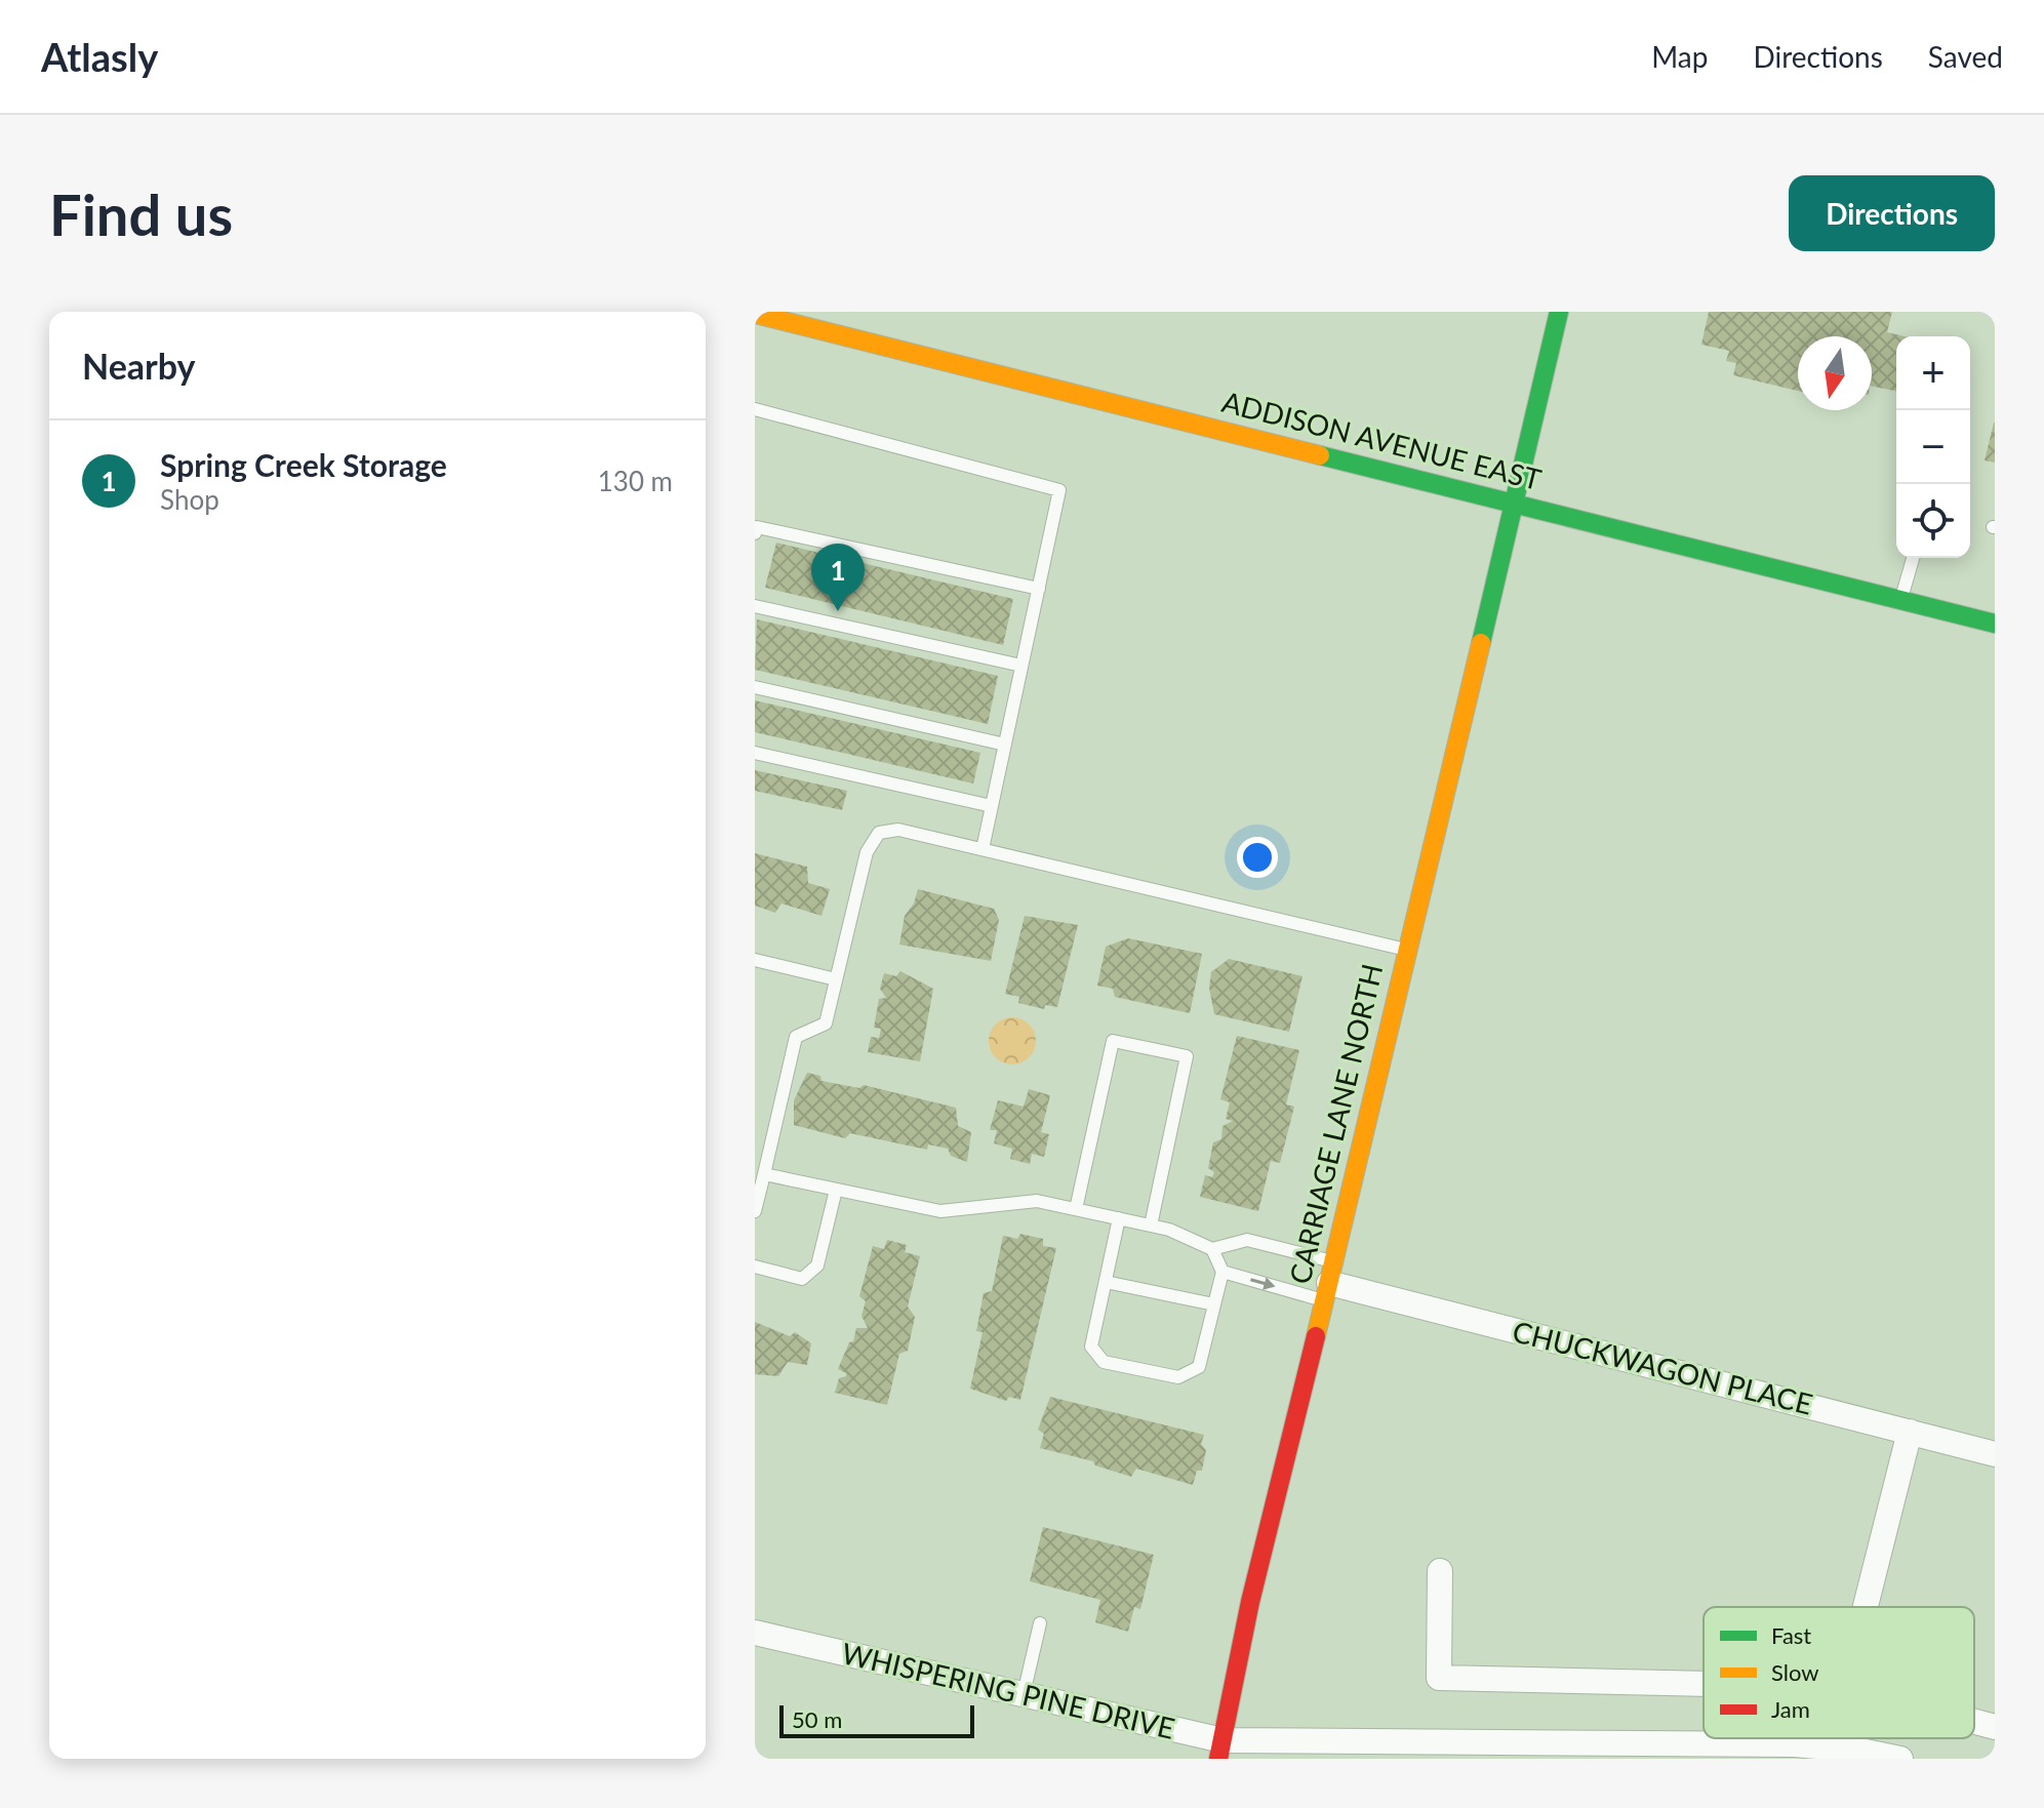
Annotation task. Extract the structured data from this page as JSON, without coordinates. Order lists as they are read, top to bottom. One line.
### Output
{"streets":{"street":["ADDISON AVENUE EAST","CARRIAGE LANE NORTH","CHUCKWAGON PLACE","WHISPERING PINE DRIVE"]},"crossings":[["ADDISON AVENUE EAST","CARRIAGE LANE NORTH"],["CARRIAGE LANE NORTH","CHUCKWAGON PLACE"],["CARRIAGE LANE NORTH","WHISPERING PINE DRIVE"]],"legend":["Fast","Slow","Jam"],"scale_bar":"50 m","north":"bottom","page":{"header":"Atlasly","nav":["Map","Directions","Saved"],"buttons":"Directions","title":"Find us","heading":"Nearby","map_buttons":["+","−"],"list":[{"mark":"1","name":"Spring Creek Storage","note":"Shop","value":"130 m"}],"pins":"1","scale":"50 m"}}
